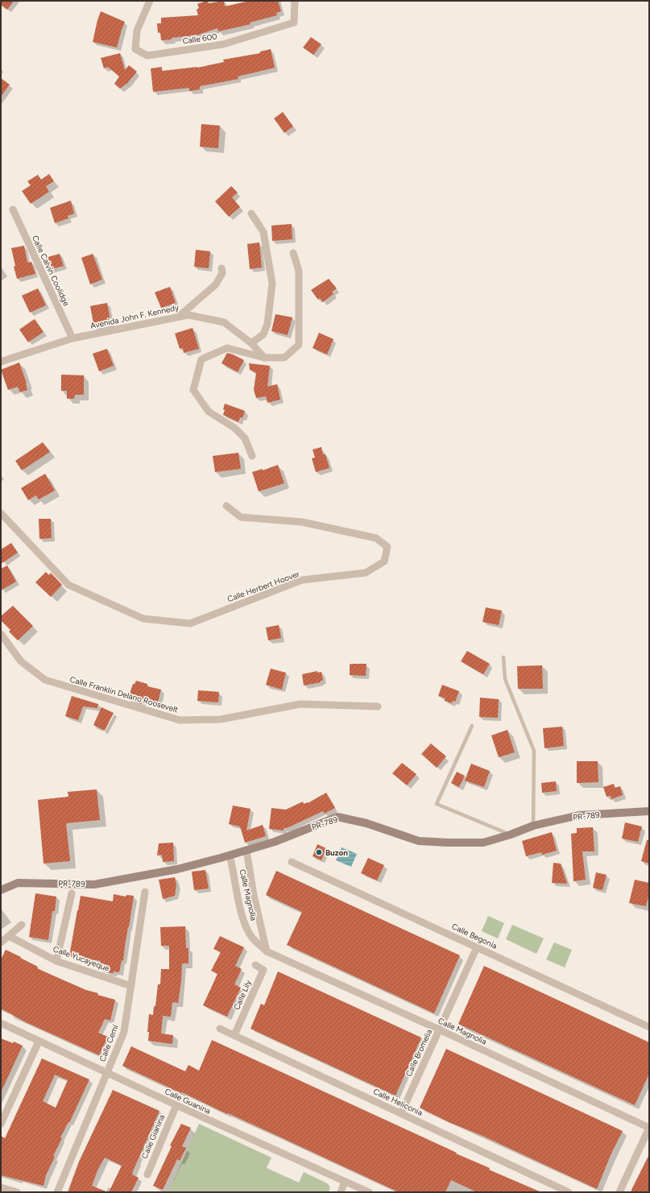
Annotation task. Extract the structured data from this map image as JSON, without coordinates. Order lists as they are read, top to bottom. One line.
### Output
{"streets":{"street":["Calle 600","Calle Calvin Coolidge","Avenida John F. Kennedy","Calle Herbert Hoover","Calle Franklin Delano Roosevelt","PR-789","Calle Magnolia","Calle Begonia","Calle Yucayeque","Calle Lily","Calle Cemí","Calle Bromelia","Calle Guanina","Calle Heliconia","Calle Gianina"]},"crossings":[["Calle Calvin Coolidge","Avenida John F. Kennedy"],["PR-789","Calle Magnolia"],["Calle Magnolia","Calle Bromelia"],["Calle Begonia","Calle Bromelia"],["Calle Yucayeque","Calle Cemí"],["Calle Lily","Calle Heliconia"],["Calle Cemí","Calle Guanina"],["Calle Bromelia","Calle Heliconia"],["Calle Guanina","Calle Gianina"]],"places":["Buzon"]}
